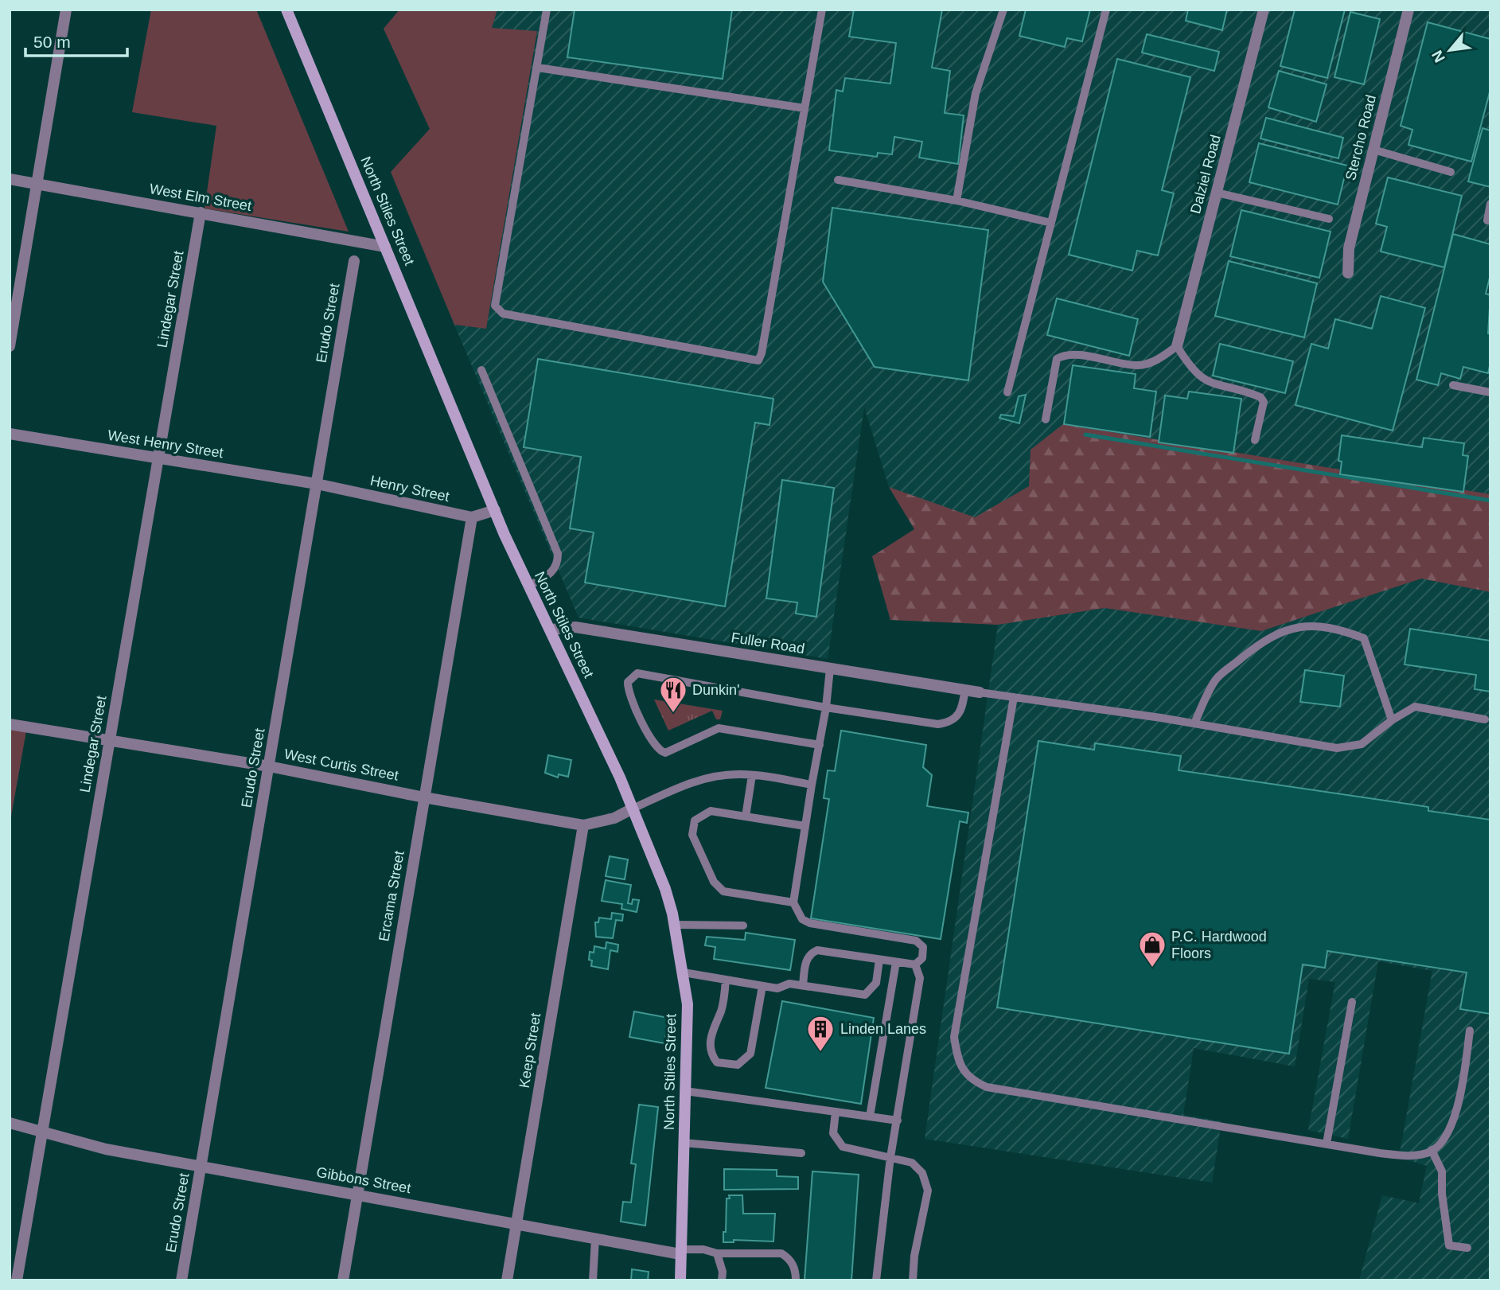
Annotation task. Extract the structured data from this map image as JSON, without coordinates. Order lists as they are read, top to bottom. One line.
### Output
{"streets":{"main road":["North Stiles Street"],"street":["Stercho Road","Dalziel Road","West Elm Street","Lindegar Street","Erudo Street","West Henry Street","Henry Street","Fuller Road","West Curtis Street","Ercama Street","Keep Street","Gibbons Street"]},"crossings":[["West Elm Street","North Stiles Street"],["West Elm Street","Lindegar Street"],["North Stiles Street","Henry Street"],["North Stiles Street","Fuller Road"],["North Stiles Street","West Curtis Street"],["North Stiles Street","Gibbons Street"],["Lindegar Street","West Henry Street"],["Lindegar Street","West Curtis Street"],["Lindegar Street","Gibbons Street"],["Erudo Street","West Henry Street"],["Erudo Street","Henry Street"],["Erudo Street","West Curtis Street"],["Erudo Street","Gibbons Street"],["West Henry Street","Henry Street"],["Henry Street","Ercama Street"],["West Curtis Street","Ercama Street"],["West Curtis Street","Keep Street"],["Ercama Street","Gibbons Street"],["Keep Street","Gibbons Street"]],"places":{"restaurant":["Dunkin'"],"shop":["P.C. Hardwood Floors"],"building":["Linden Lanes"]},"scale_bar":"50 m","north":"bottom left"}
